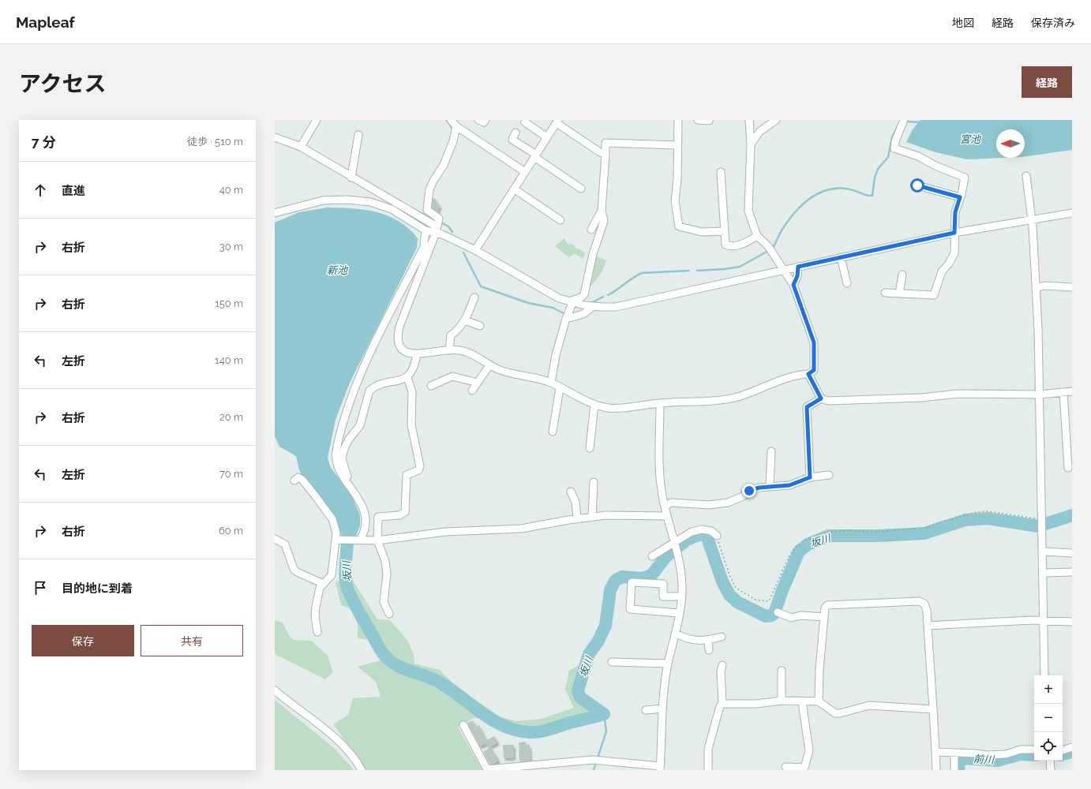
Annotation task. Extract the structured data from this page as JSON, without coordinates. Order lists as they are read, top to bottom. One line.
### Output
{"water":["宮池","新池","坂川","前川"],"north":"left","page":{"header":"Mapleaf","nav":["地図","経路","保存済み"],"title":"アクセス","buttons":["経路",["保存","共有"]],"heading":["7 分","徒歩 · 510 m"],"list":[["直進","40 m"],["右折","30 m"],["右折","150 m"],["左折","140 m"],["右折","20 m"],["左折","70 m"],["右折","60 m"],"目的地に到着"],"map_buttons":["+","−"]}}
